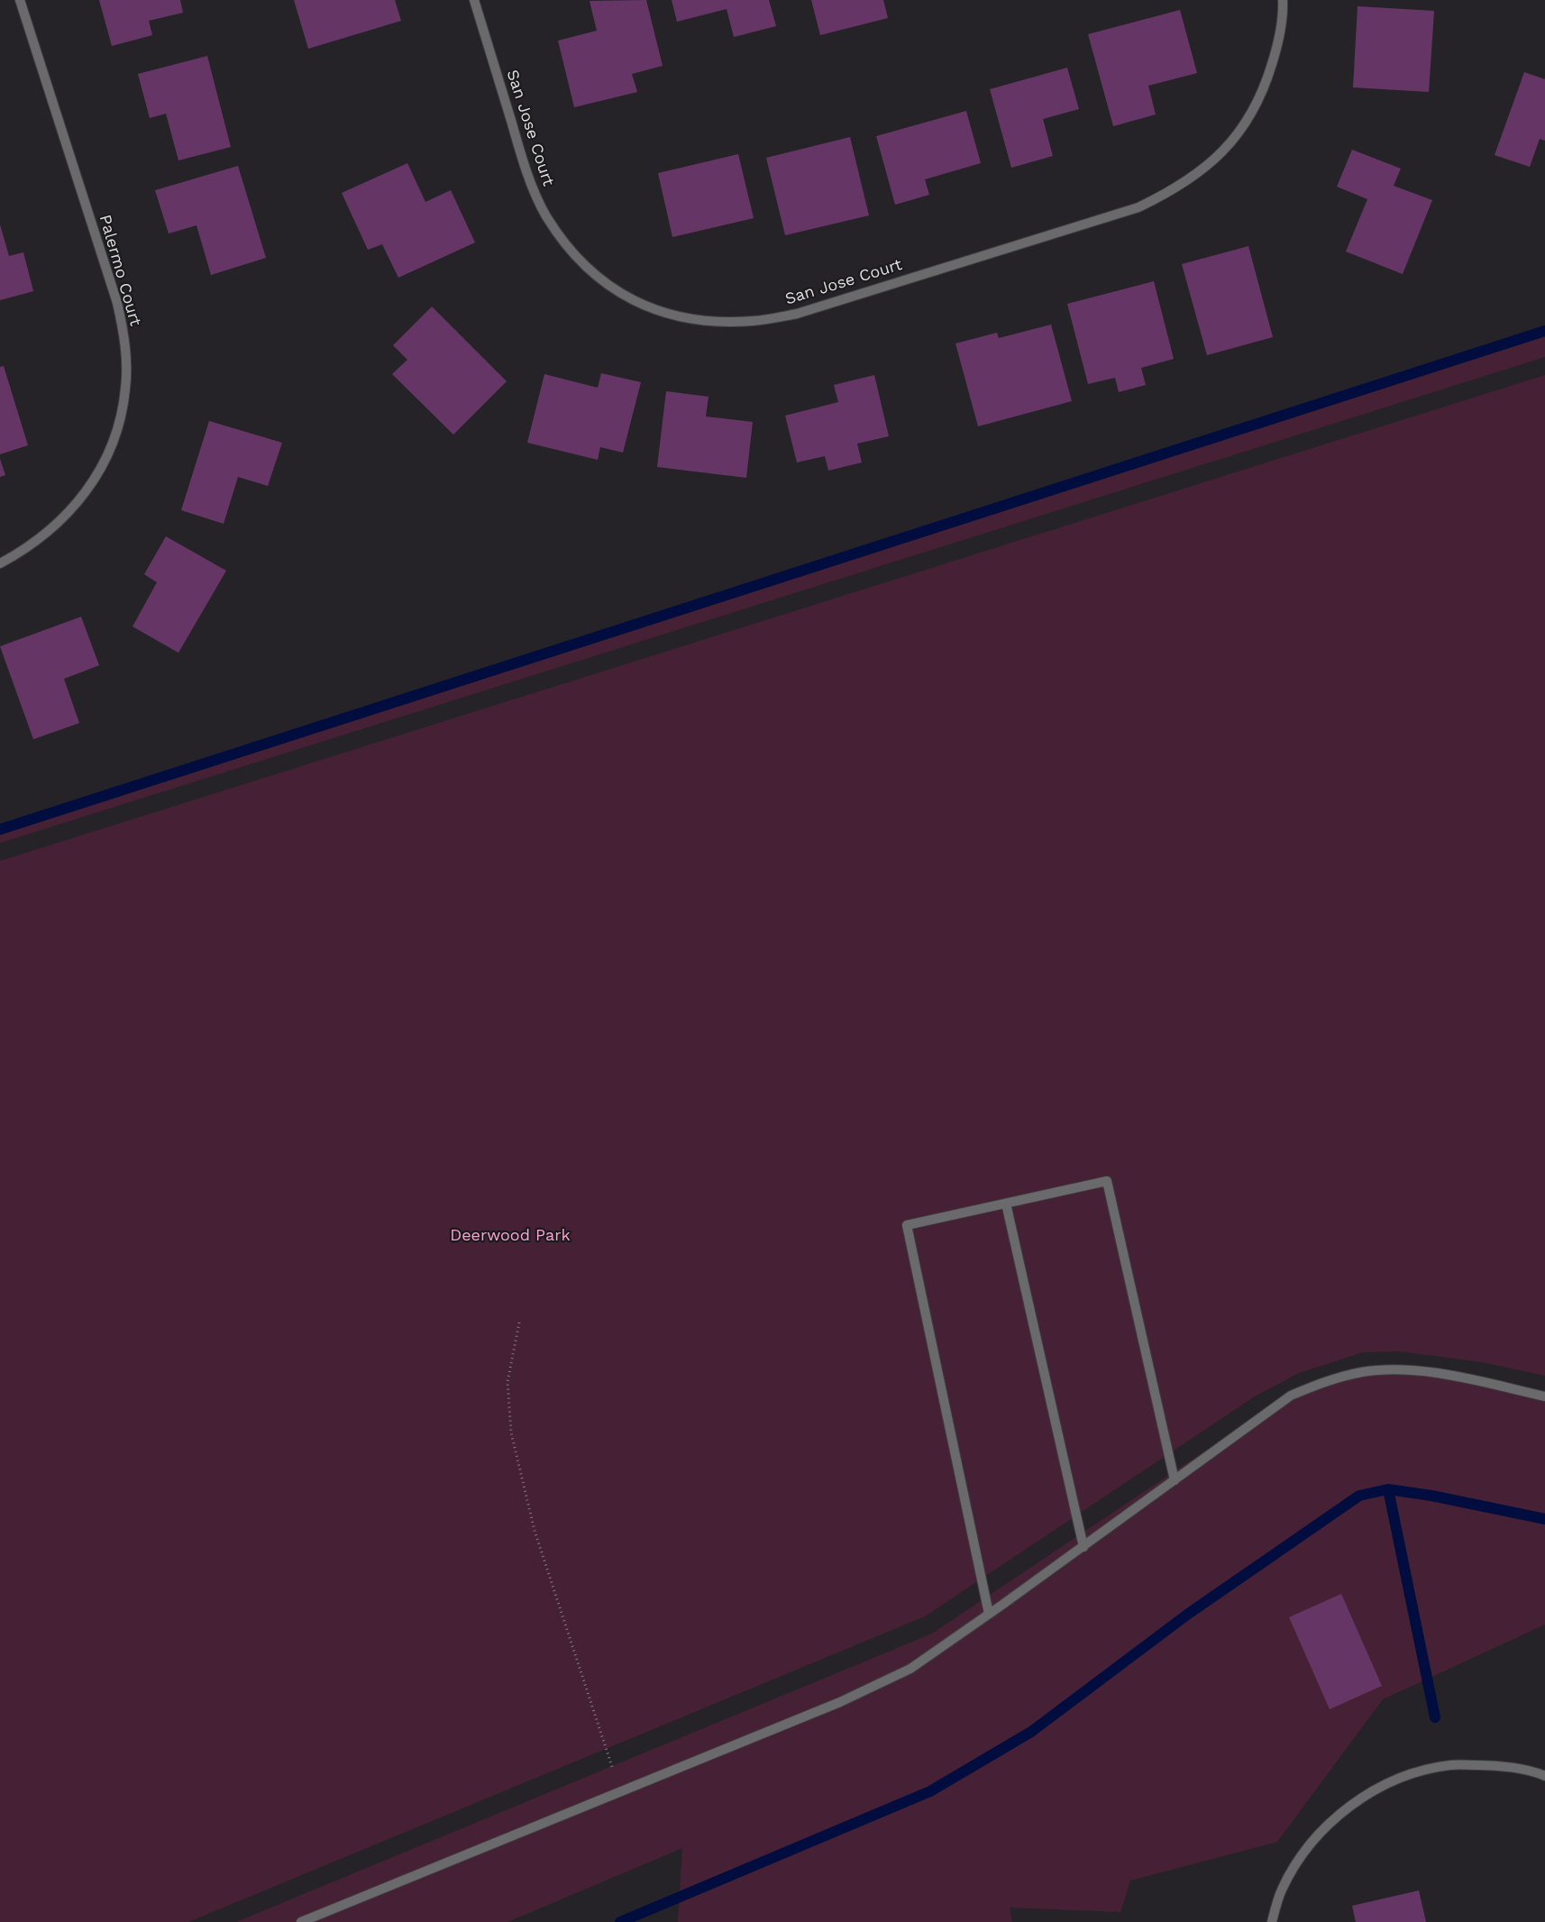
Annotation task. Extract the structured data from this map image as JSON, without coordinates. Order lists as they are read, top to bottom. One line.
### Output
{"streets":{"street":["San Jose Court","Palermo Court"]},"parks":["Deerwood Park"]}
